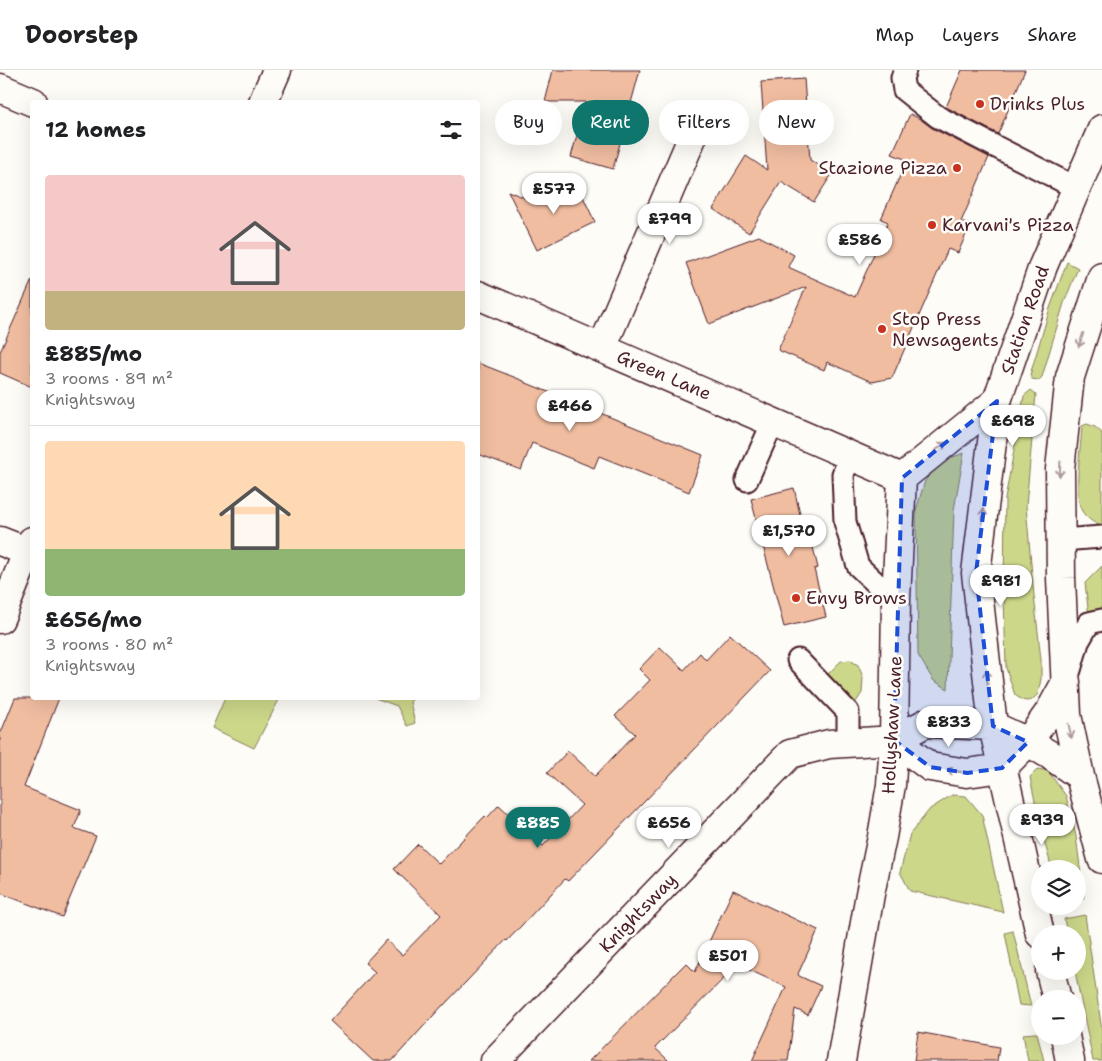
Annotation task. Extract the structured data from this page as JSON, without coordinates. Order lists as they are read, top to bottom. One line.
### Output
{"streets":{"street":["Station Road","Green Lane","Hollyshaw Lane","Knightsway"]},"crossings":[["Green Lane","Hollyshaw Lane"],["Hollyshaw Lane","Knightsway"]],"places":["Drinks Plus","Stazione Pizza","Karvani's Pizza","Stop Press Newsagents","Envy Brows"],"page":{"header":"Doorstep","nav":["Map","Layers","Share"],"chip":["Buy","Rent","Filters","New"],"heading":"12 homes","list":[{"name":"£885/mo","note":"3 rooms · 89 m² · Knightsway"},{"name":"£656/mo","note":"3 rooms · 80 m² · Knightsway"}],"price":["£577","£799","£586","£466","£698","£1,570","£981","£833","£939","£885","£656","£501"],"map_buttons":["+","−"]}}
